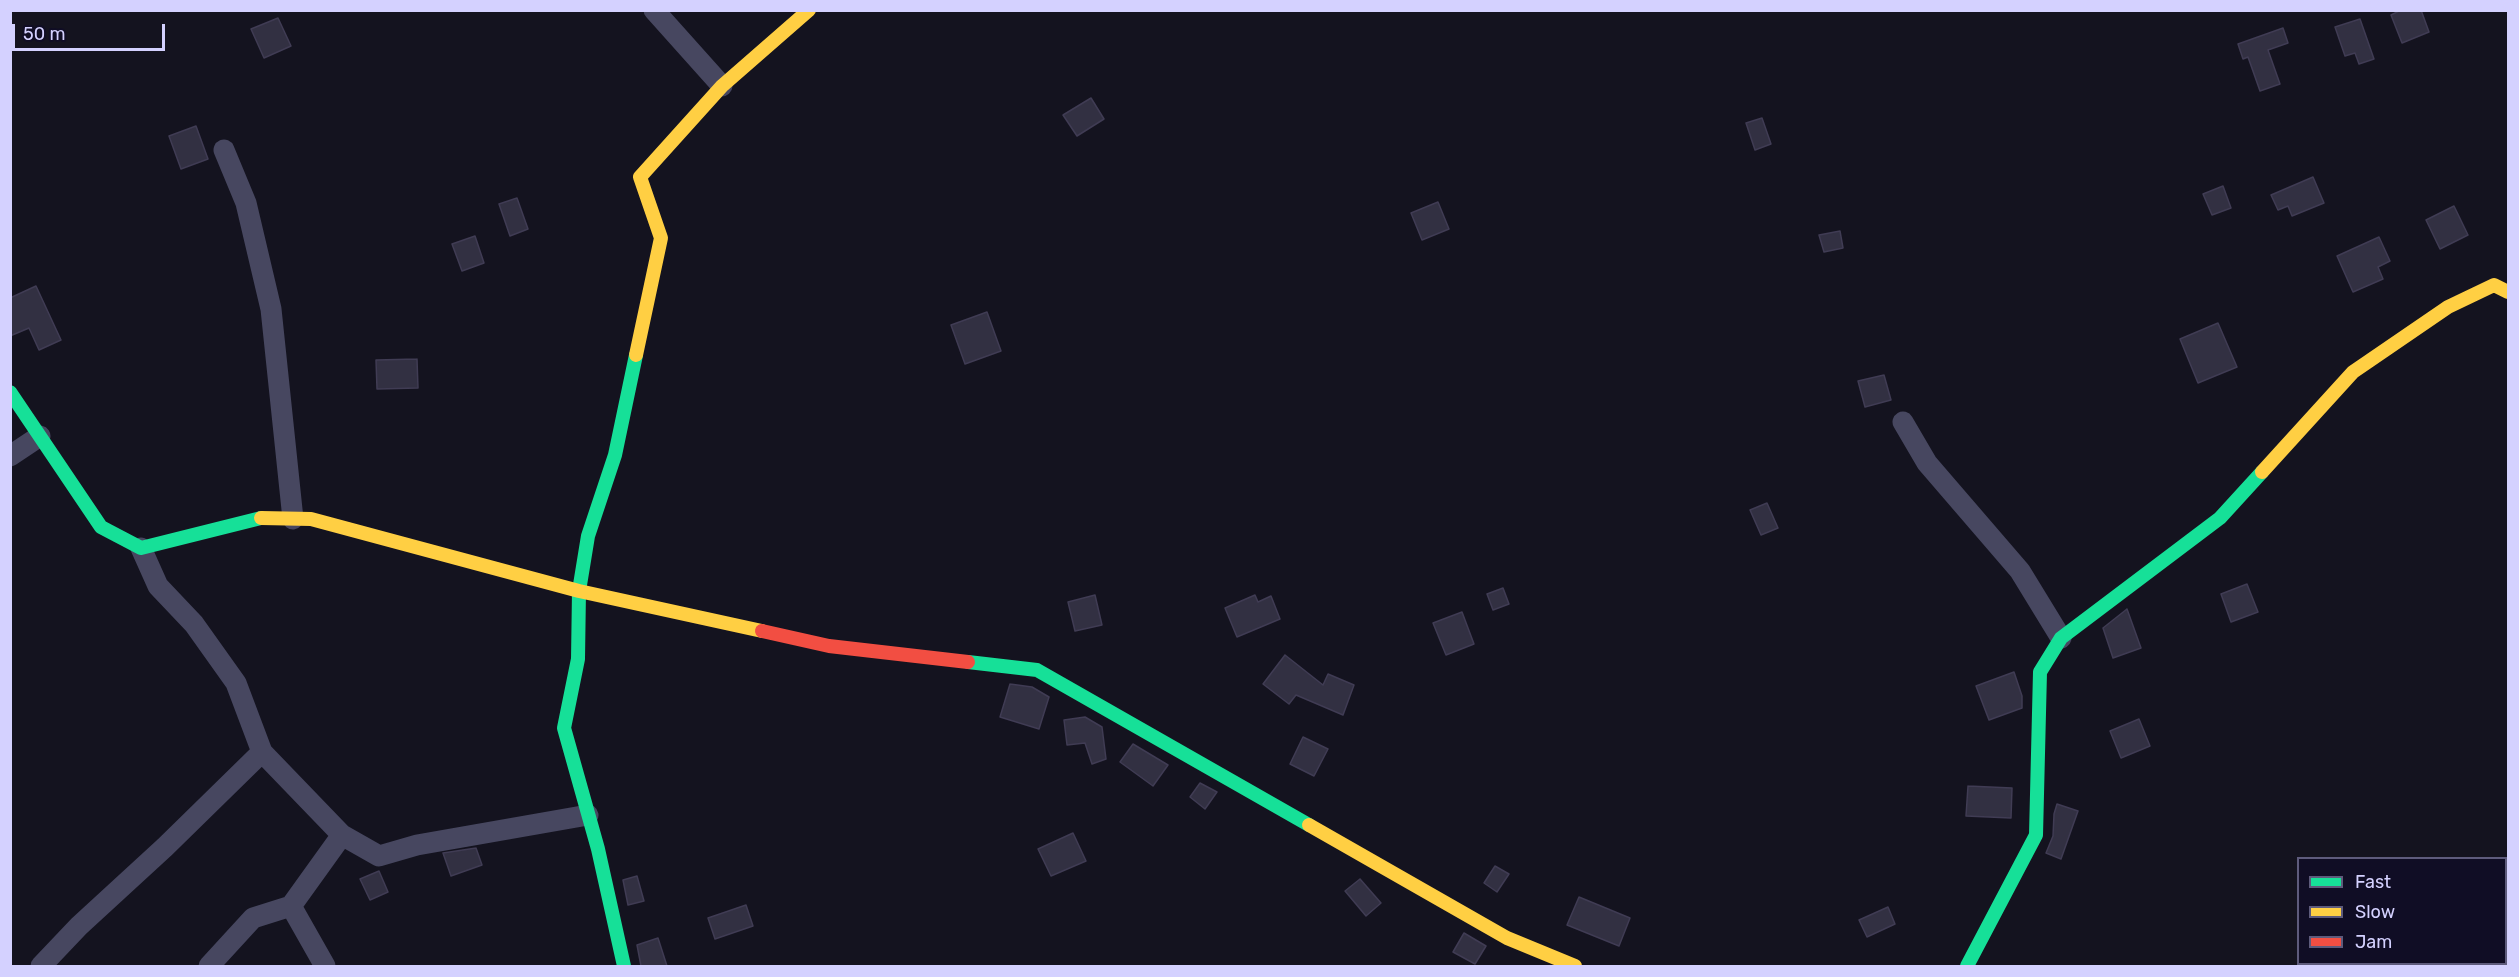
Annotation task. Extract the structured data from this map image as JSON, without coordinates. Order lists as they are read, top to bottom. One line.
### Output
{"legend":["Fast","Slow","Jam"],"scale_bar":"50 m"}
